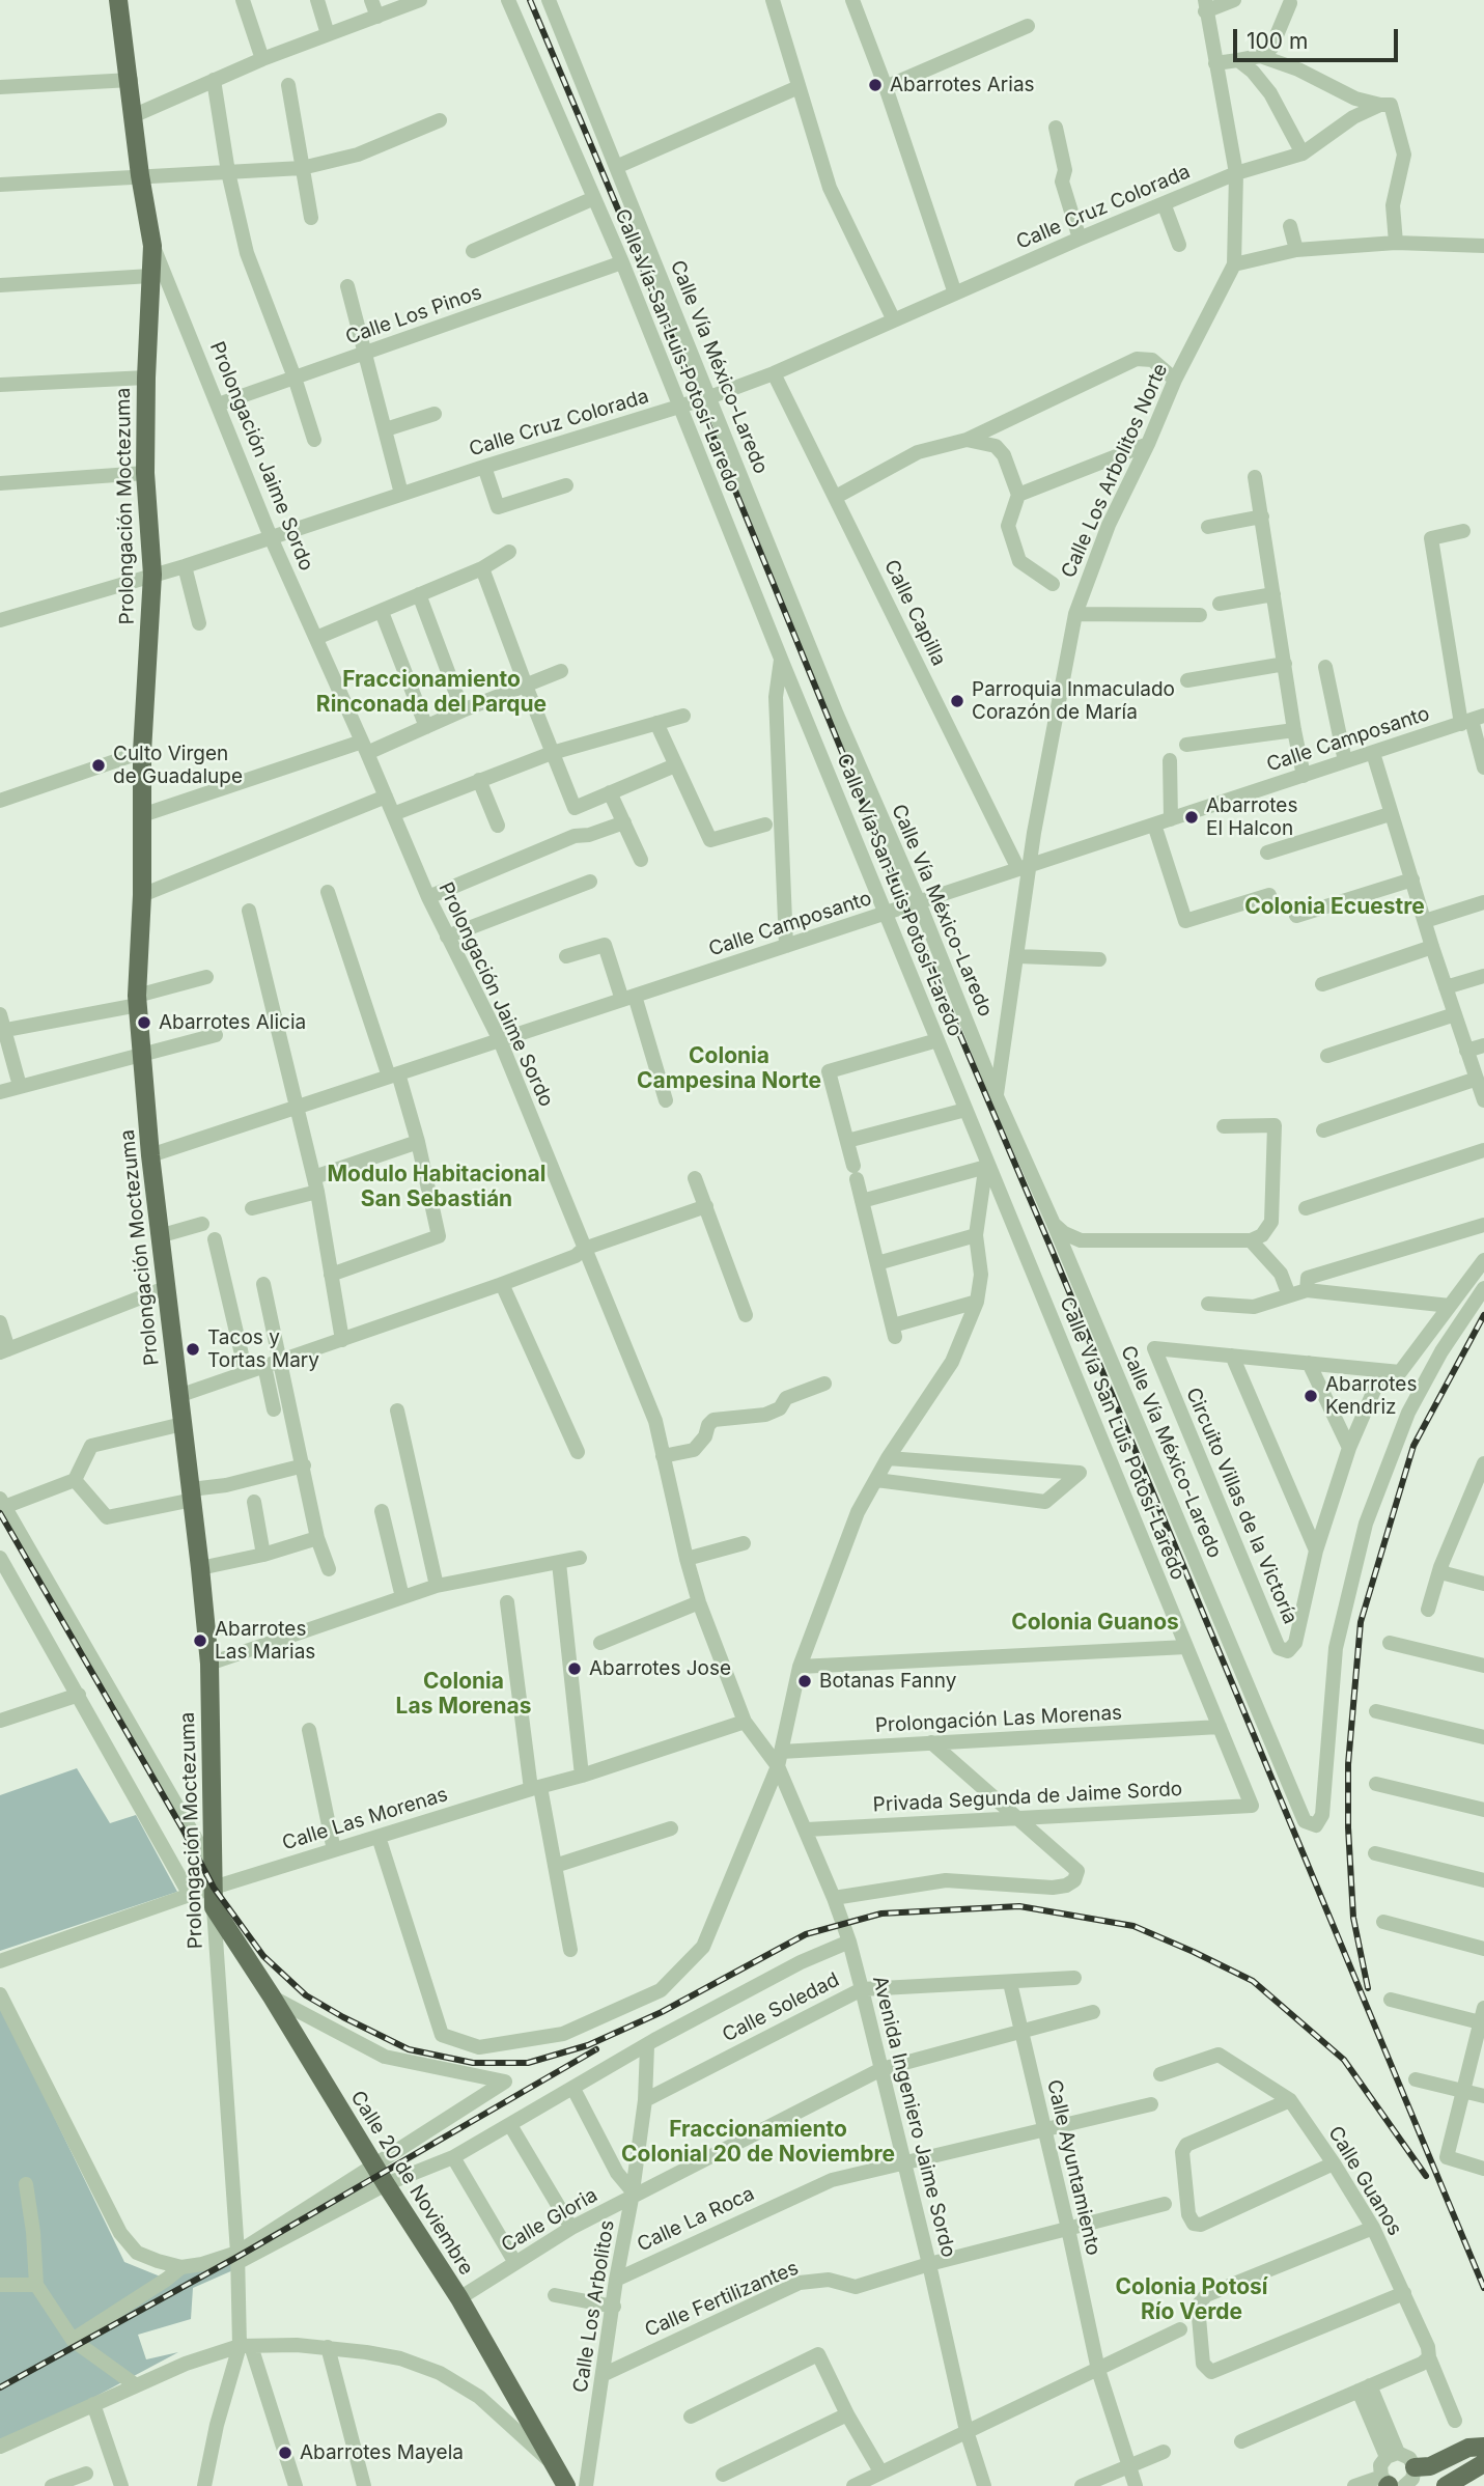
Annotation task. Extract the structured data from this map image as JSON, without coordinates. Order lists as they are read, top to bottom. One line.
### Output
{"streets":{"main road":["Prolongación Moctezuma","Calle 20 de Noviembre"],"street":["Calle Cruz Colorada","Calle Los Pinos","Calle Vía San Luis Potosí-Laredo","Calle Vía México-Laredo","Prolongación Jaime Sordo","Calle Los Arbolitos Norte","Calle Capilla","Calle Camposanto","Circuito Villas de la Victoría","Prolongación Las Morenas","Privada Segunda de Jaime Sordo","Calle Las Morenas","Calle Soledad","Avenida Ingeniero Jaime Sordo","Calle Ayuntamiento","Calle Guanos","Calle La Roca","Calle Gloria","Calle Fertilizantes","Calle Los Arbolitos"]},"crossings":[["Calle Cruz Colorada","Calle Vía San Luis Potosí-Laredo"],["Calle Cruz Colorada","Calle Vía México-Laredo"],["Calle Cruz Colorada","Prolongación Jaime Sordo"],["Calle Cruz Colorada","Calle Los Arbolitos Norte"],["Calle Cruz Colorada","Prolongación Moctezuma"],["Calle Cruz Colorada","Calle Capilla"],["Calle Los Pinos","Calle Vía San Luis Potosí-Laredo"],["Calle Los Pinos","Prolongación Jaime Sordo"],["Calle Vía San Luis Potosí-Laredo","Calle Camposanto"],["Calle Vía San Luis Potosí-Laredo","Prolongación Las Morenas"],["Calle Vía San Luis Potosí-Laredo","Privada Segunda de Jaime Sordo"],["Calle Vía México-Laredo","Calle Los Arbolitos Norte"],["Calle Vía México-Laredo","Calle Camposanto"],["Prolongación Jaime Sordo","Prolongación Moctezuma"],["Prolongación Jaime Sordo","Calle Camposanto"],["Prolongación Jaime Sordo","Prolongación Las Morenas"],["Prolongación Jaime Sordo","Calle Las Morenas"],["Prolongación Jaime Sordo","Avenida Ingeniero Jaime Sordo"],["Calle Los Arbolitos Norte","Calle Capilla"],["Calle Los Arbolitos Norte","Calle Camposanto"],["Prolongación Moctezuma","Calle Camposanto"],["Prolongación Moctezuma","Calle Las Morenas"],["Prolongación Moctezuma","Calle 20 de Noviembre"],["Calle Capilla","Calle Camposanto"],["Prolongación Las Morenas","Avenida Ingeniero Jaime Sordo"],["Privada Segunda de Jaime Sordo","Avenida Ingeniero Jaime Sordo"],["Calle Soledad","Avenida Ingeniero Jaime Sordo"],["Calle Soledad","Calle Ayuntamiento"],["Calle Soledad","Calle Los Arbolitos"],["Avenida Ingeniero Jaime Sordo","Calle La Roca"],["Avenida Ingeniero Jaime Sordo","Calle Gloria"],["Avenida Ingeniero Jaime Sordo","Calle Fertilizantes"],["Calle Ayuntamiento","Calle La Roca"],["Calle Ayuntamiento","Calle Gloria"],["Calle Ayuntamiento","Calle Fertilizantes"],["Calle 20 de Noviembre","Calle Gloria"],["Calle La Roca","Calle Los Arbolitos"],["Calle Gloria","Calle Los Arbolitos"],["Calle Fertilizantes","Calle Los Arbolitos"]],"districts":["Fraccionamiento Rinconada del Parque","Colonia Ecuestre","Colonia Campesina Norte","Modulo Habitacional San Sebastián","Colonia Guanos","Colonia Las Morenas","Fraccionamiento Colonial 20 de Noviembre","Colonia Potosí Río Verde"],"places":["Abarrotes Arias","Parroquia Inmaculado Corazón de María","Culto Virgen de Guadalupe","Abarrotes El Halcon","Abarrotes Alicia","Tacos y Tortas Mary","Abarrotes Kendriz","Abarrotes Las Marias","Abarrotes Jose","Botanas Fanny","Abarrotes Mayela"],"scale_bar":"100 m"}
